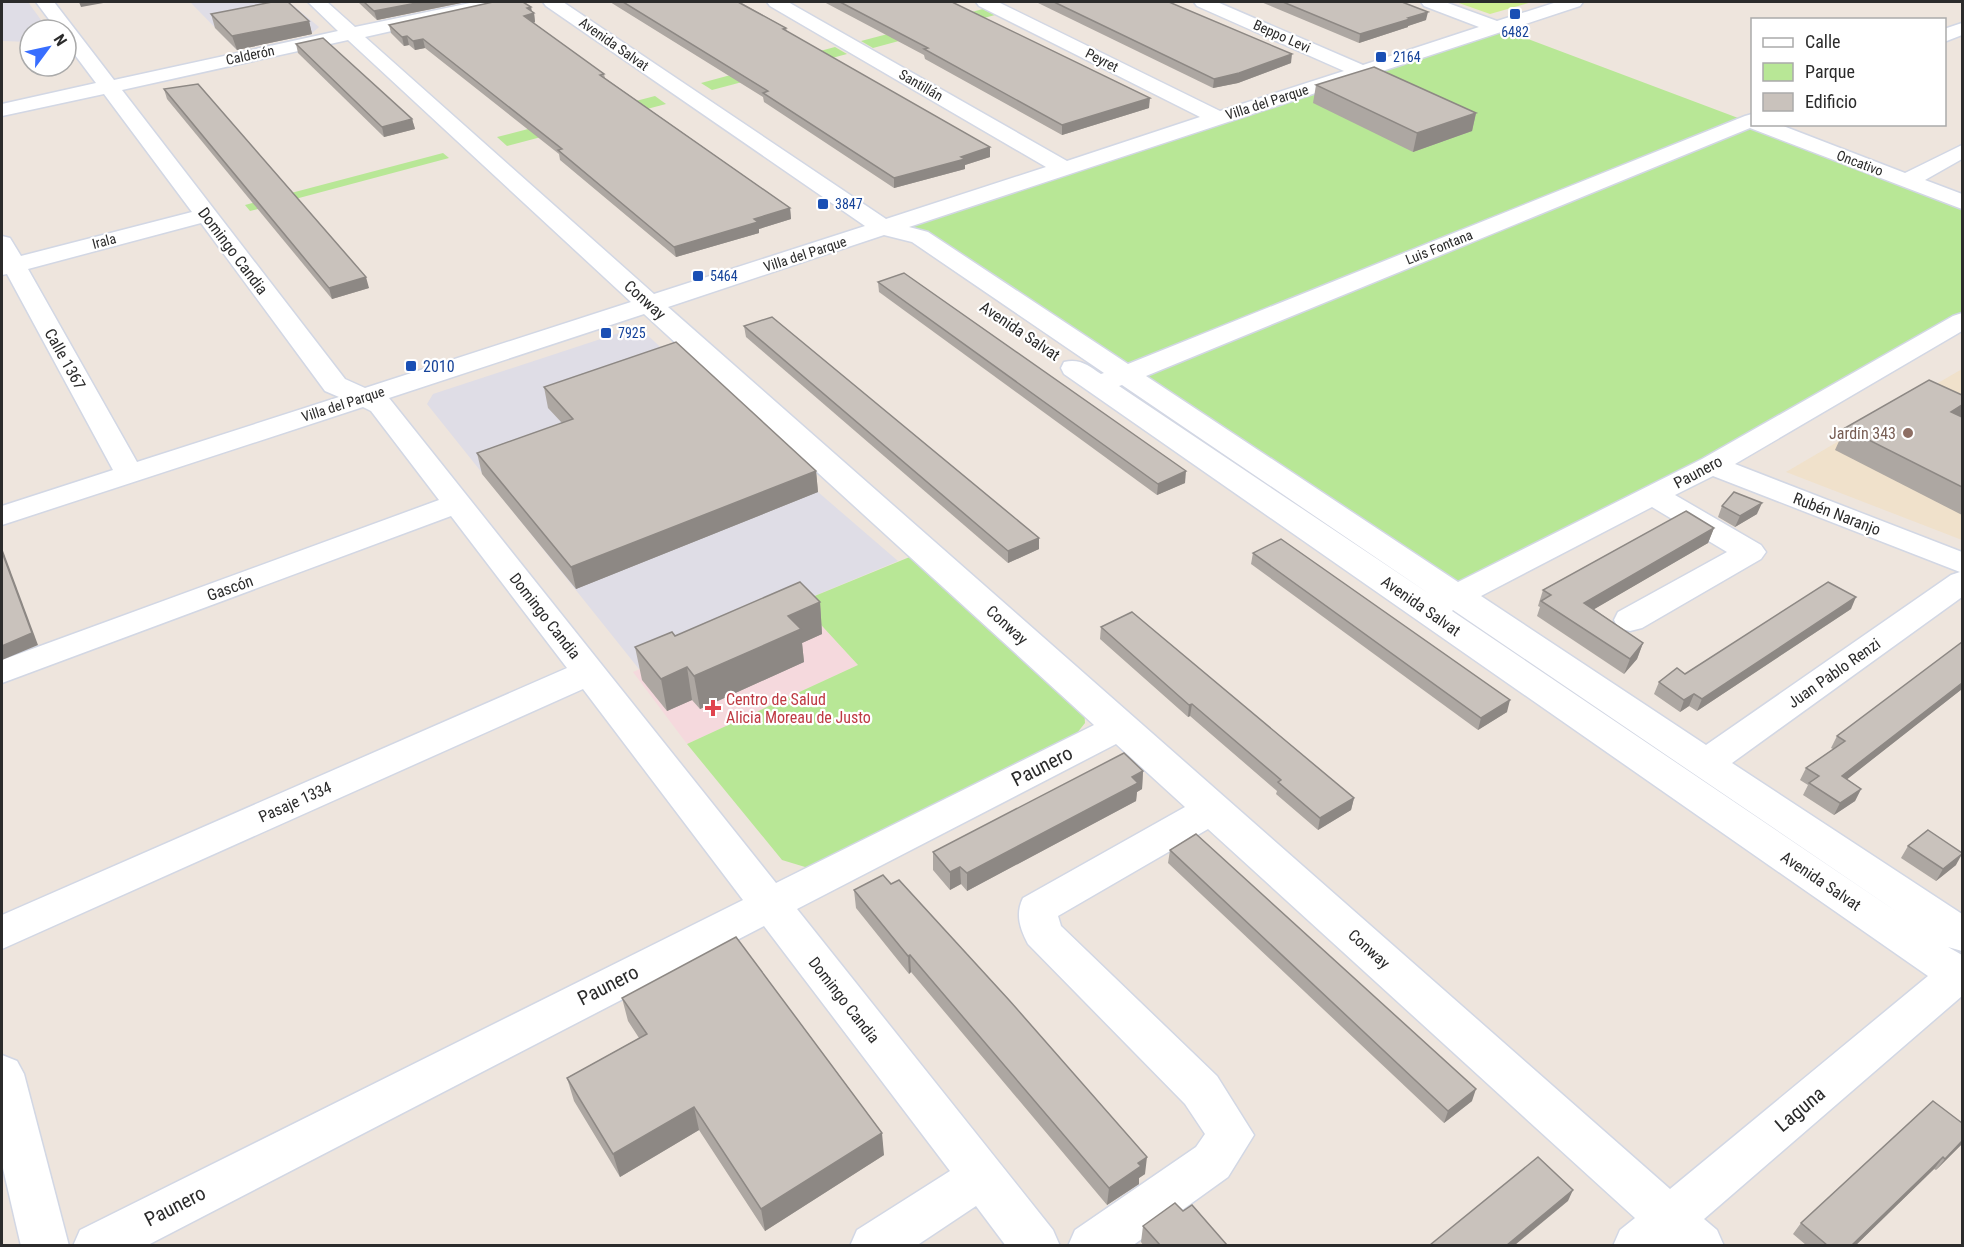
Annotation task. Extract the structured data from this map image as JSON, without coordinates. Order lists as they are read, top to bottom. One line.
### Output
{"streets":{"street":["Beppo Levi","Avenida Salvat","Calderón","Peyret","Santillán","Villa del Parque","Oncativo","Irala","Luis Fontana","Domingo Candia","Conway","Calle 1367","Paunero","Rubén Naranjo","Gascón","Juan Pablo Renzi","Pasaje 1334","Laguna"]},"crossings":[["Beppo Levi","Villa del Parque"],["Avenida Salvat","Villa del Parque"],["Avenida Salvat","Luis Fontana"],["Avenida Salvat","Paunero"],["Avenida Salvat","Juan Pablo Renzi"],["Avenida Salvat","Laguna"],["Calderón","Domingo Candia"],["Calderón","Conway"],["Peyret","Villa del Parque"],["Santillán","Villa del Parque"],["Villa del Parque","Domingo Candia"],["Villa del Parque","Conway"],["Villa del Parque","Calle 1367"],["Irala","Domingo Candia"],["Irala","Calle 1367"],["Domingo Candia","Paunero"],["Domingo Candia","Gascón"],["Domingo Candia","Pasaje 1334"],["Conway","Paunero"],["Conway","Laguna"],["Paunero","Rubén Naranjo"]],"places":{"transit":["6482","2164","3847","5464","7925","2010"],"other":["Jardín 343"],"health":["Centro de Salud Alicia Moreau de Justo"]},"legend":["Calle","Parque","Edificio"],"north":"top right"}
